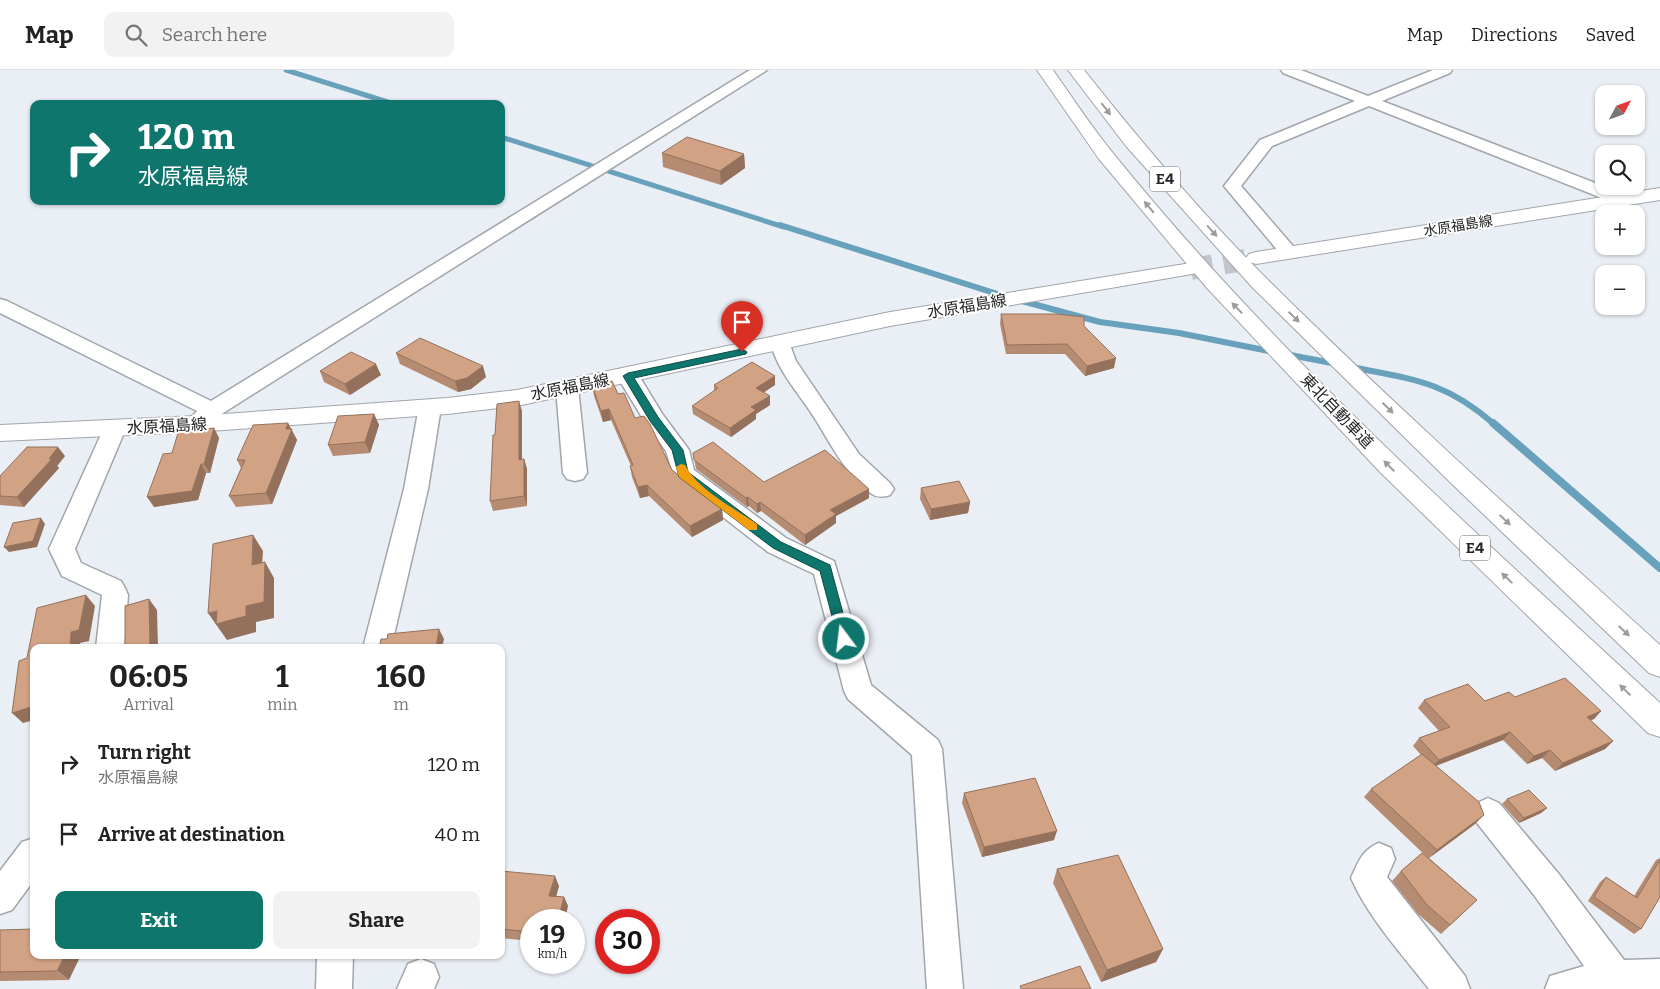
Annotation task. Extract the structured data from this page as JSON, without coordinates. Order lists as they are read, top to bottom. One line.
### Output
{"streets":{"main road":["E4","水原福島線","東北自動車道"]},"north":"top right","page":{"header":"Map","search":"Search here","nav":["Map","Directions","Saved"],"map_buttons":["+","−"],"turn":["120 m","水原福島線"],"eta":["06:05","Arrival","1","min","160","m"],"list":[{"name":"Turn right","note":"水原福島線","value":"120 m"},{"name":"Arrive at destination","value":"40 m"}],"buttons":["Exit","Share"],"speed":"19 km/h","limit":"30"}}
